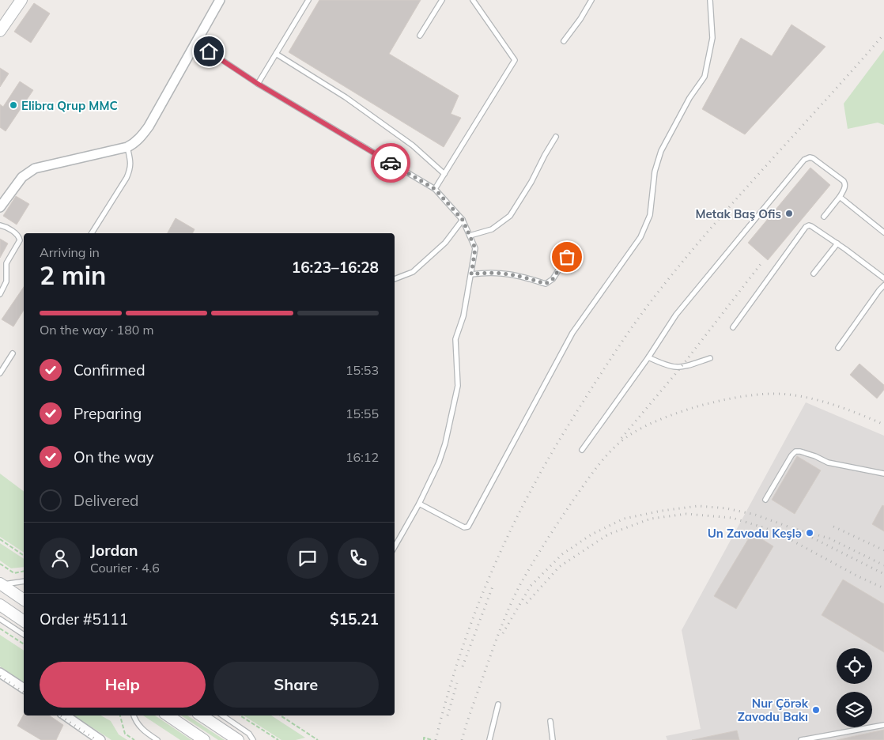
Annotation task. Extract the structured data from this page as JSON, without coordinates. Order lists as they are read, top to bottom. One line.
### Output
{"places":["Elibra Qrup MMC","Metak Baş Ofis","Un Zavodu Keşlə","Nur Çörək Zavodu Bakı"],"page":{"heading":["2 min","Arriving in","16:23–16:28"],"panel":["Jordan","Courier · 4.6","Order #5111","$15.21"],"bar":"On the way · 180 m","list":[["Confirmed","15:53"],["Preparing","15:55"],["On the way","16:12"],"Delivered"],"buttons":["Help","Share"]}}
